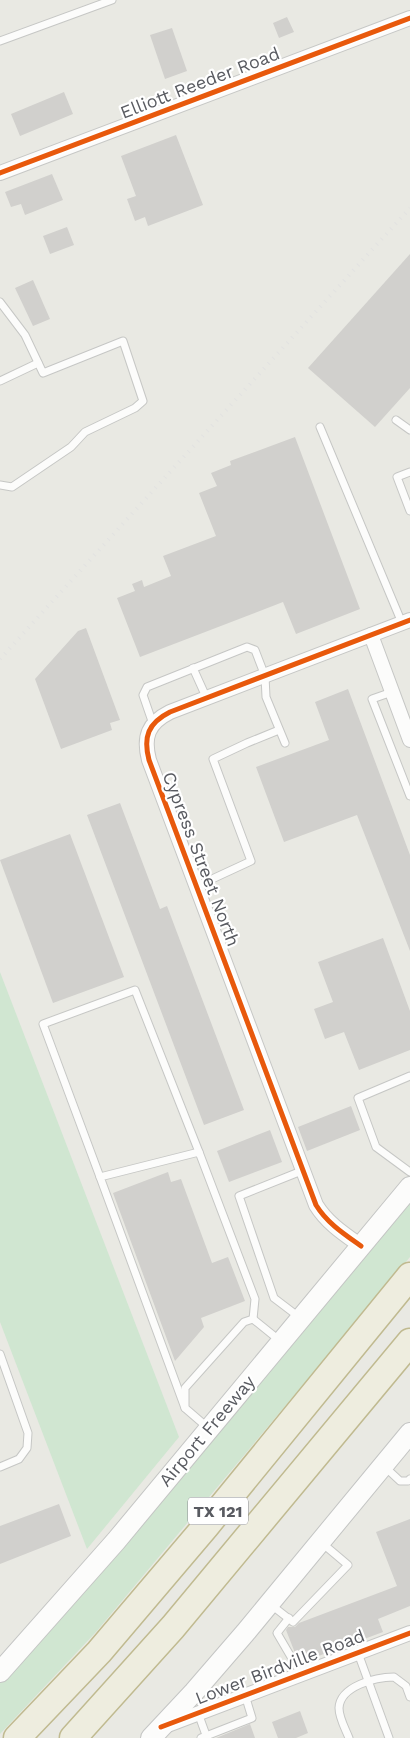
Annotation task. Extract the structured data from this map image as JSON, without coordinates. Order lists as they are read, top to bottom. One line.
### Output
{"streets":{"highway":["TX 121"],"main road":["Airport Freeway"],"street":["Elliott Reeder Road","Cypress Street North","Lower Birdville Road"]},"crossings":[["Cypress Street North","Airport Freeway"]]}
